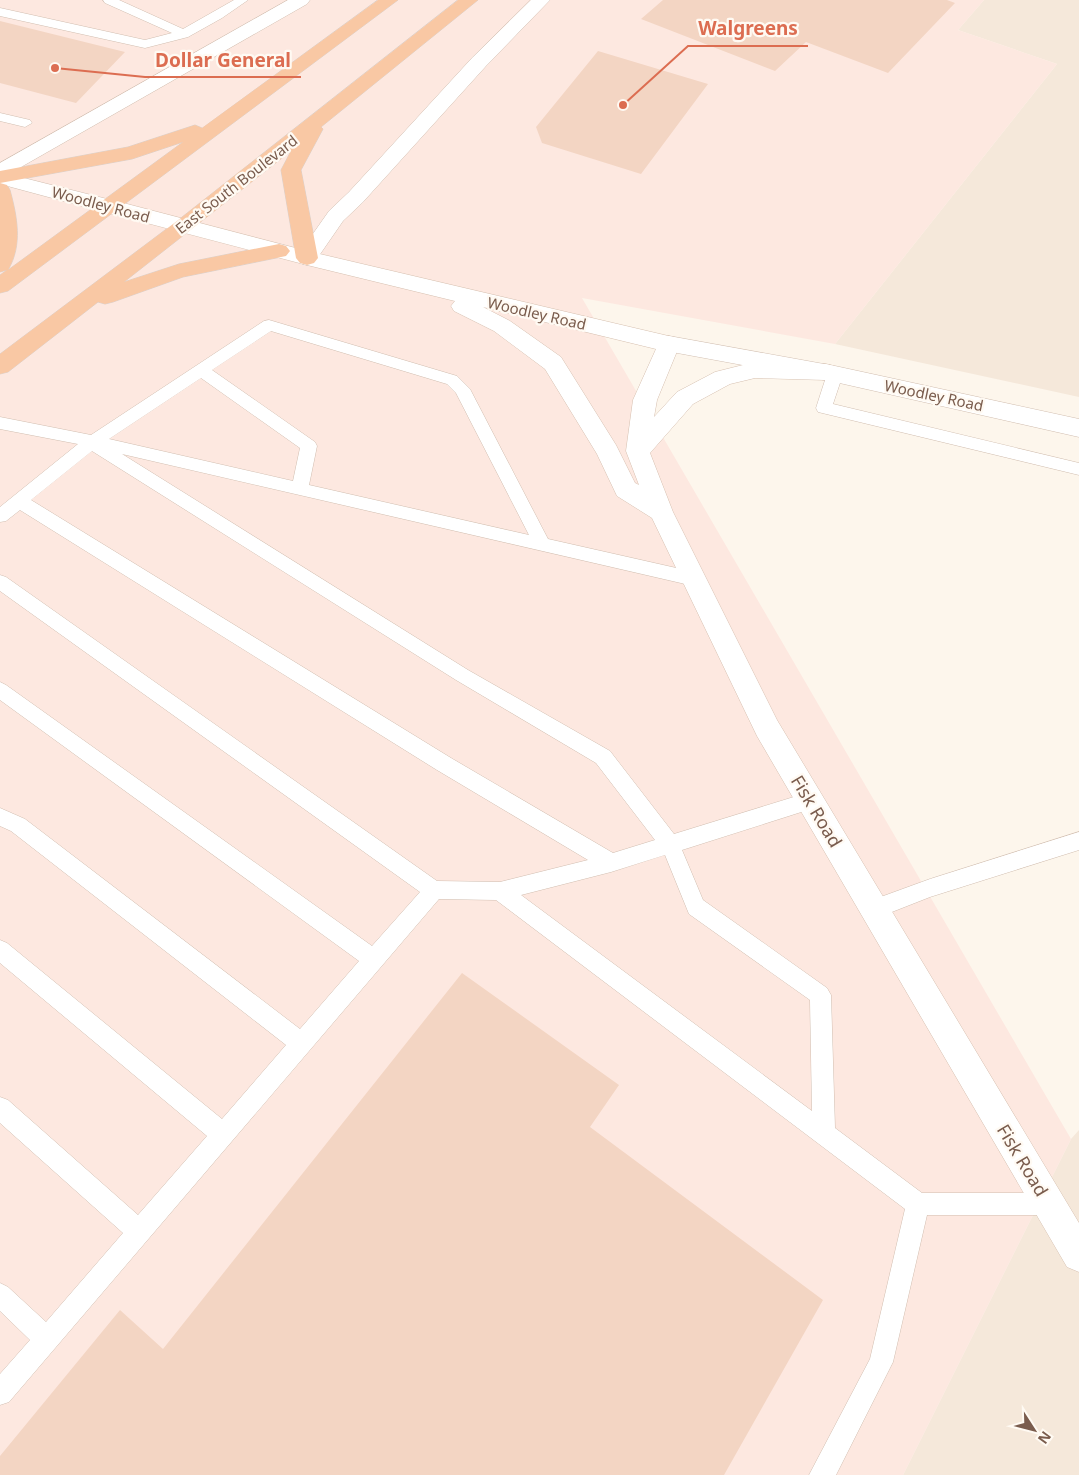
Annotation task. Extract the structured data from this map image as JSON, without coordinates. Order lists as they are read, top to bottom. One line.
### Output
{"streets":{"highway":["East South Boulevard"],"main road":["Woodley Road","Fisk Road"]},"crossings":[["East South Boulevard","Woodley Road"],["Woodley Road","Fisk Road"]],"places":["Dollar General","Walgreens"],"north":"bottom right"}
